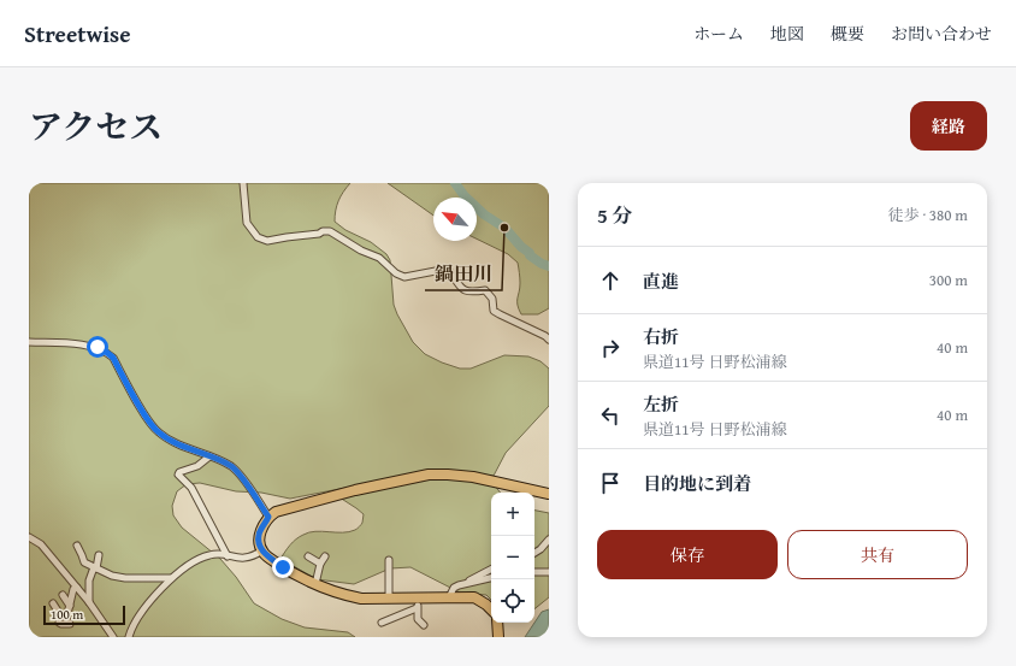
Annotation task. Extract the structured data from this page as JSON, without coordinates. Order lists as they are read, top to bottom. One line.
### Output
{"places":["鍋田川"],"scale_bar":"100 m","north":"top left","page":{"header":"Streetwise","nav":["ホーム","地図","概要","お問い合わせ"],"title":"アクセス","buttons":["経路",["保存","共有"]],"heading":["5 分","徒歩 · 380 m"],"list":[["直進","300 m"],["右折","県道11号 日野松浦線","40 m"],["左折","県道11号 日野松浦線","40 m"],"目的地に到着"],"map_buttons":["+","−"],"scale":"100 m"}}
